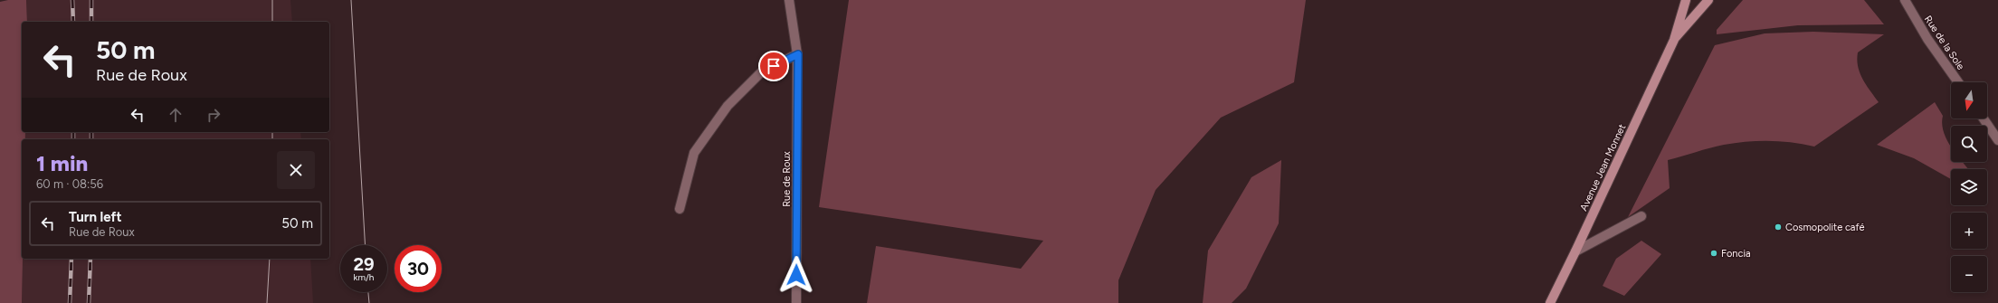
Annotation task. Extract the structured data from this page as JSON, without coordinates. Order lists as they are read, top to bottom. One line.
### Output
{"streets":{"street":["Rue de la Sole","Avenue Jean Monnet","Rue de Roux"]},"places":["Cosmopolite café","Foncia"],"north":"bottom","page":{"turn":["50 m","Rue de Roux"],"map_buttons":["+","−"],"heading":["1 min","60 m · 08:56"],"list":[{"name":"Turn left","note":"Rue de Roux","value":"50 m"}],"speed":"29 km/h","limit":"30"}}
